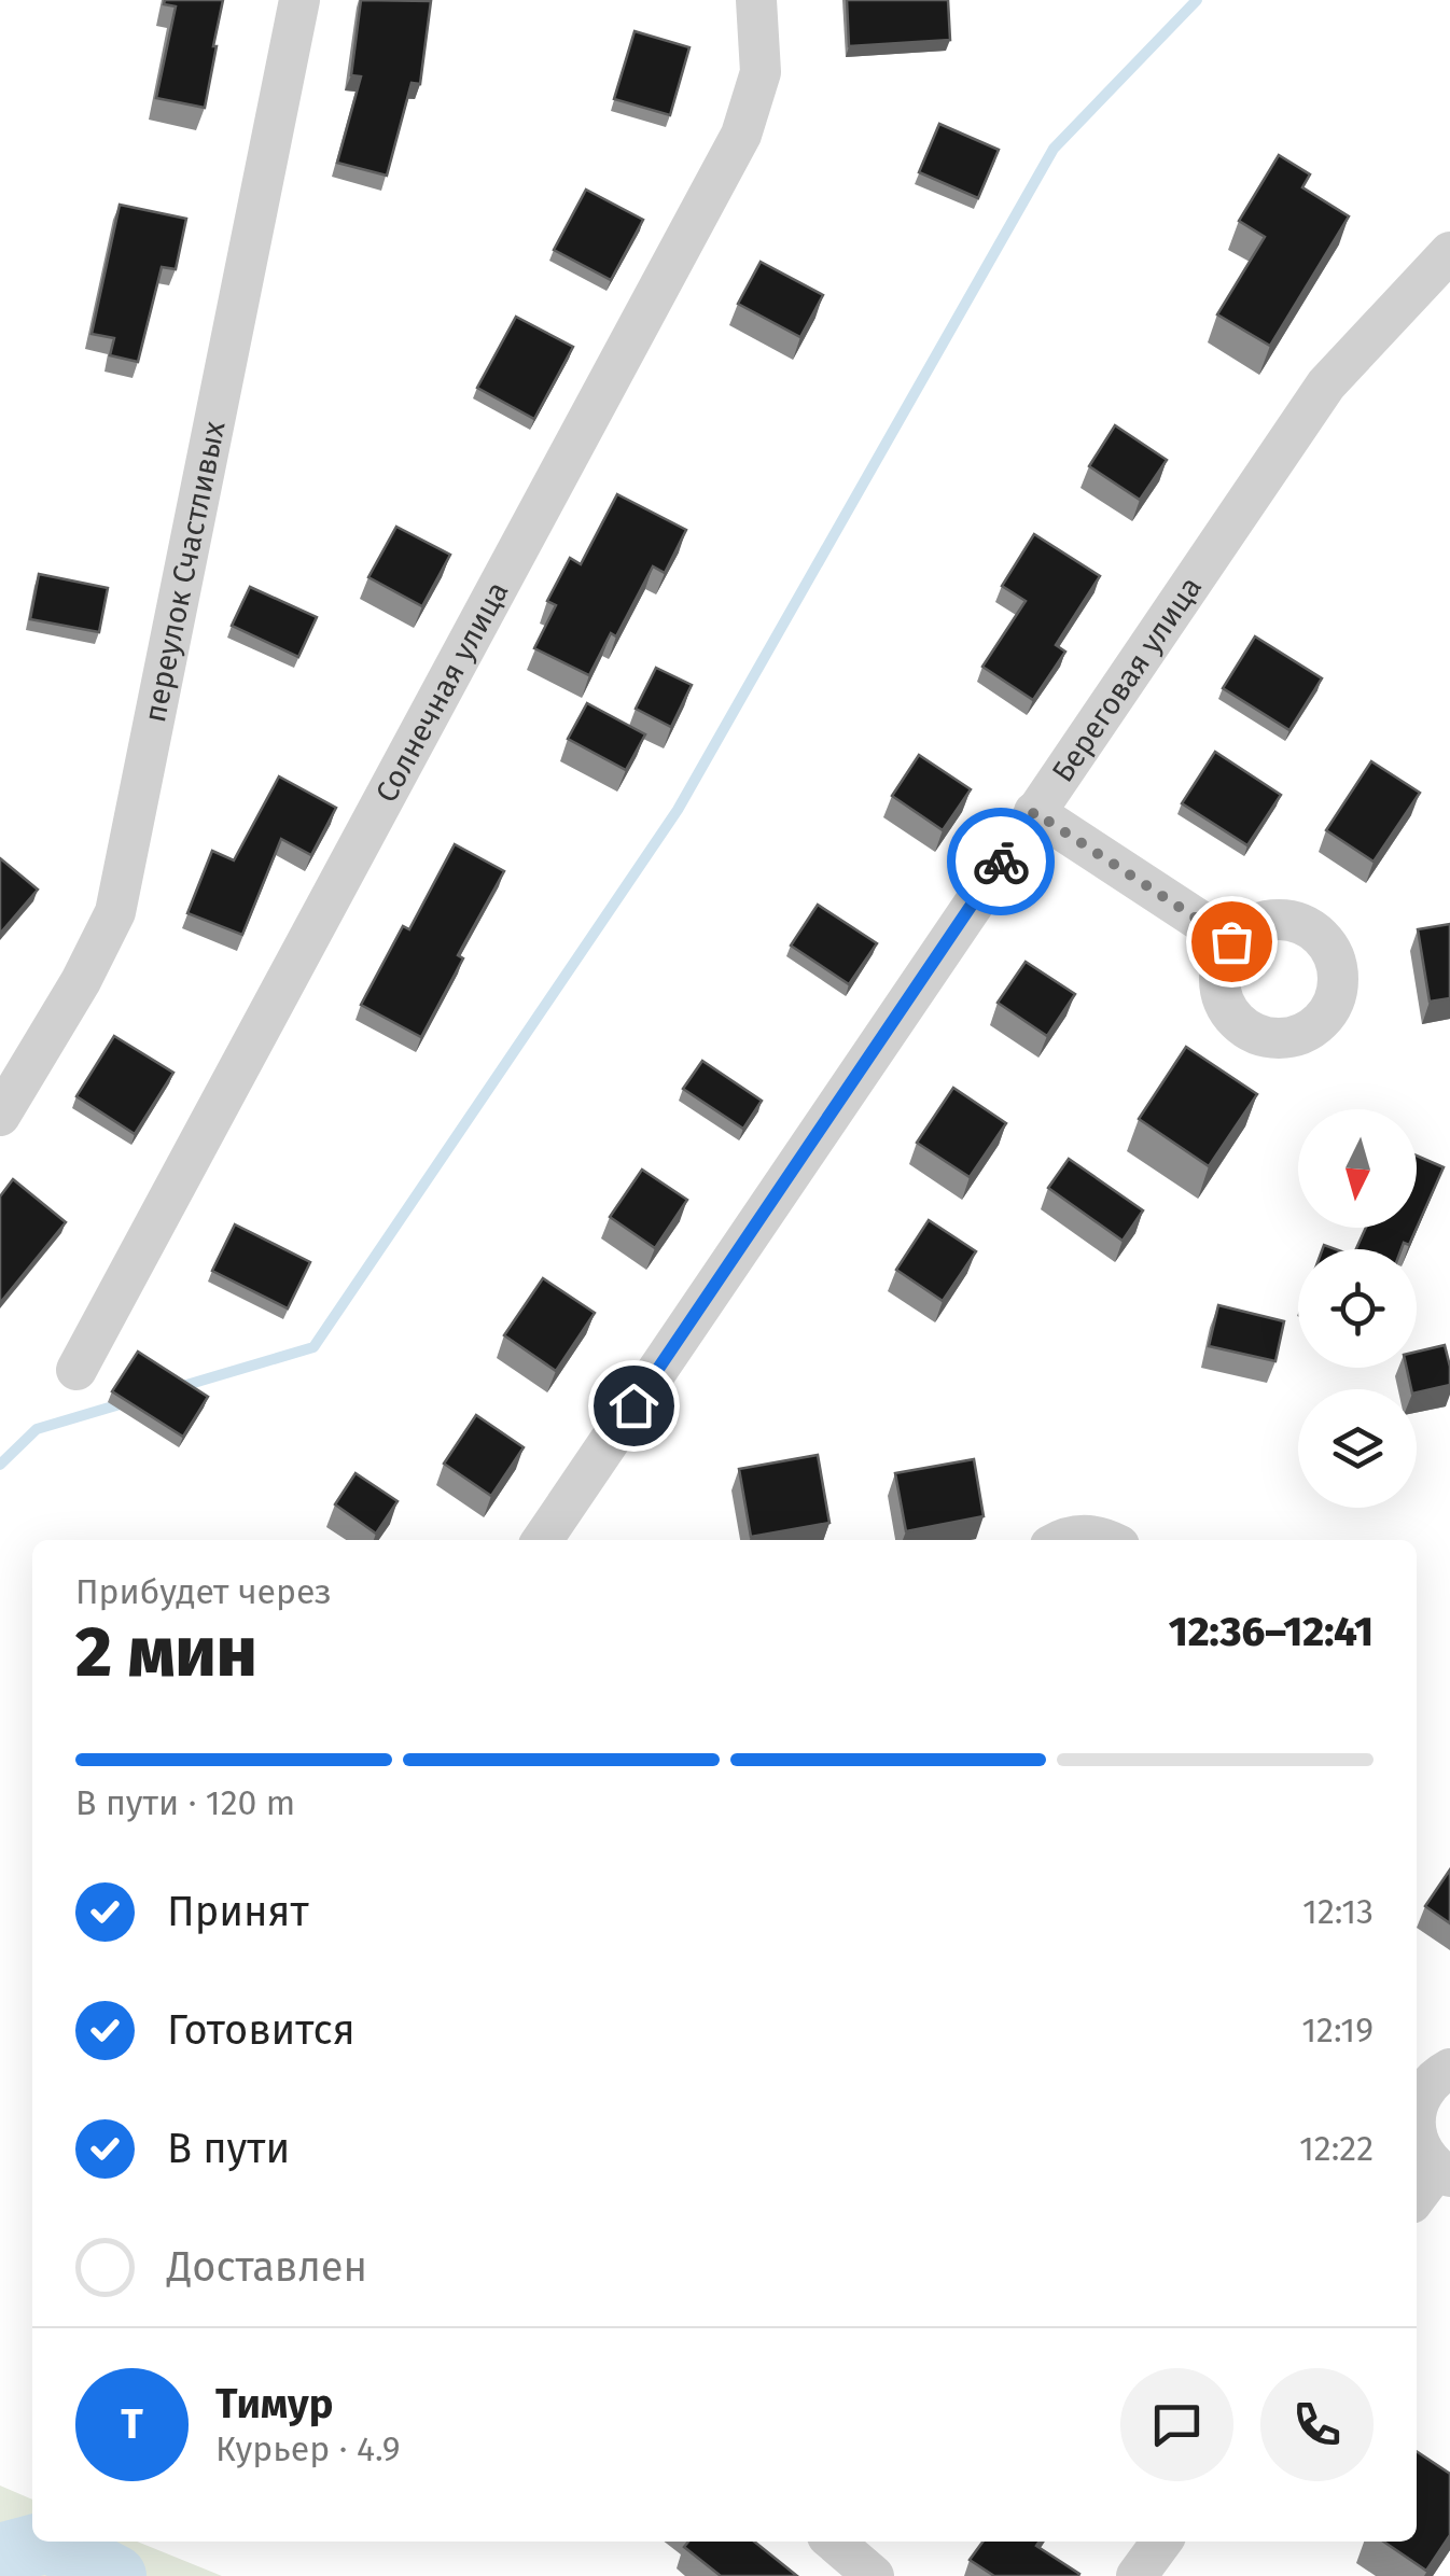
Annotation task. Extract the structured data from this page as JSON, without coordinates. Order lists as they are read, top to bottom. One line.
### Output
{"streets":{"street":["переулок Счастливых","Береговая улица","Солнечная улица"]},"north":"bottom","page":{"heading":["2 мин","Прибудет через","12:36–12:41"],"panel":["Тимур","Курьер · 4.9"],"bar":"В пути · 120 m","list":[["Принят","12:13"],["Готовится","12:19"],["В пути","12:22"],"Доставлен"],"round":"Т"}}
